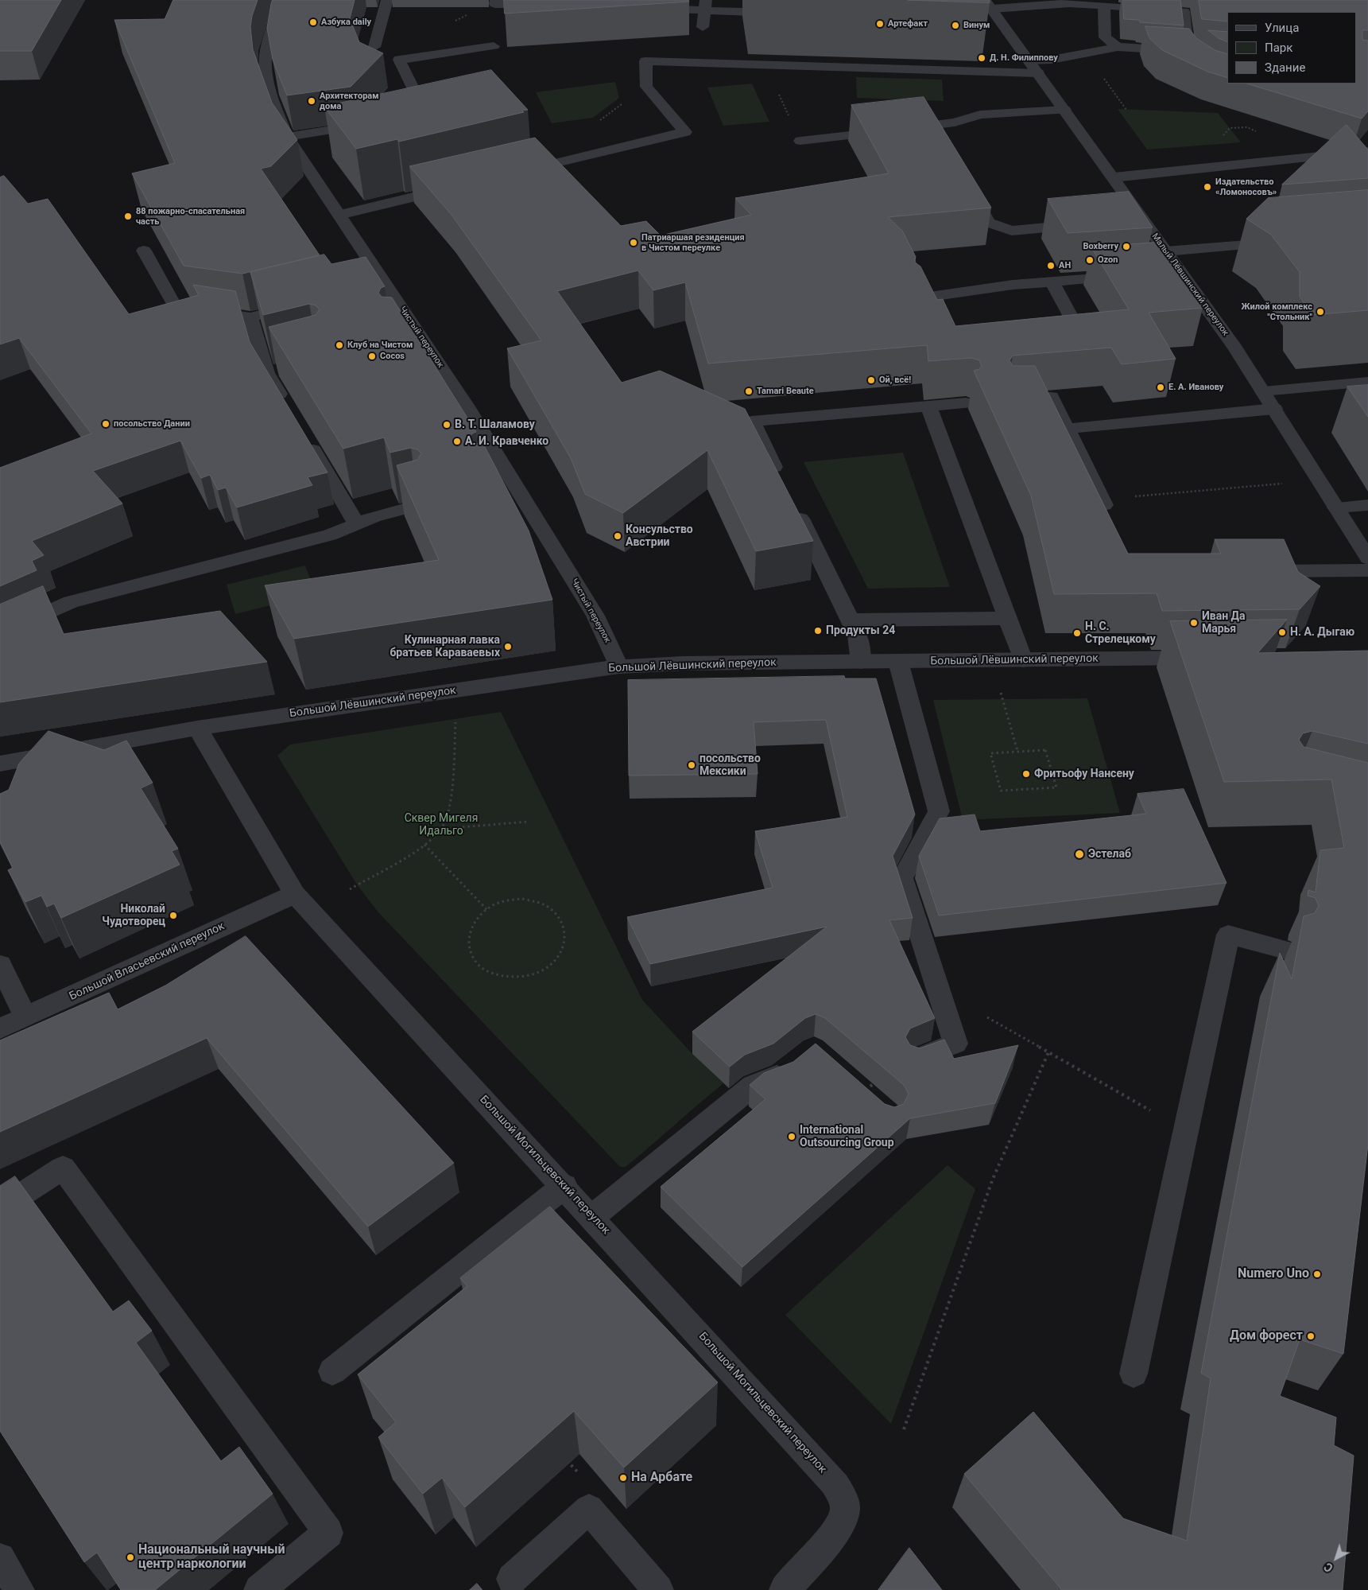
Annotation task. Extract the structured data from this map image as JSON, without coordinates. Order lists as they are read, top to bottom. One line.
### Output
{"streets":{"street":["Малый Лёвшинский переулок","Чистый переулок","Большой Лёвшинский переулок","Большой Власьевский переулок","Большой Могильцевский переулок"]},"crossings":[["Чистый переулок","Большой Лёвшинский переулок"],["Большой Лёвшинский переулок","Большой Могильцевский переулок"],["Большой Власьевский переулок","Большой Могильцевский переулок"]],"parks":["Сквер Мигеля Идальго"],"places":["Азбука daily","Артефакт","Винум","Д. Н. Филиппову","Архитекторам дома","Издательство «Ломоносовъ»","88 пожарно-спасательная часть","Патриаршая резиденция в Чистом переулке","Boxberry","Ozon","AH","Жилой комплекс \"Стольник\"","Клуб на Чистом","Cocos","Ой, всё!","Е. А. Иванову","Tamari Beaute","посольство Дании","В. Т. Шаламову","А. И. Кравченко","Консульство Австрии","Иван Да Марья","Продукты 24","Н. А. Дыгаю","Н. С. Стрелецкому","Кулинарная лавка братьев Караваевых","посольство Мексики","Фритьофу Нансену","Эстелаб","Николай Чудотворец","International Outsourcing Group","Numero Uno","Дом форест","На Арбате","Национальный научный центр наркологии"],"legend":["Улица","Парк","Здание"],"north":"bottom left"}
